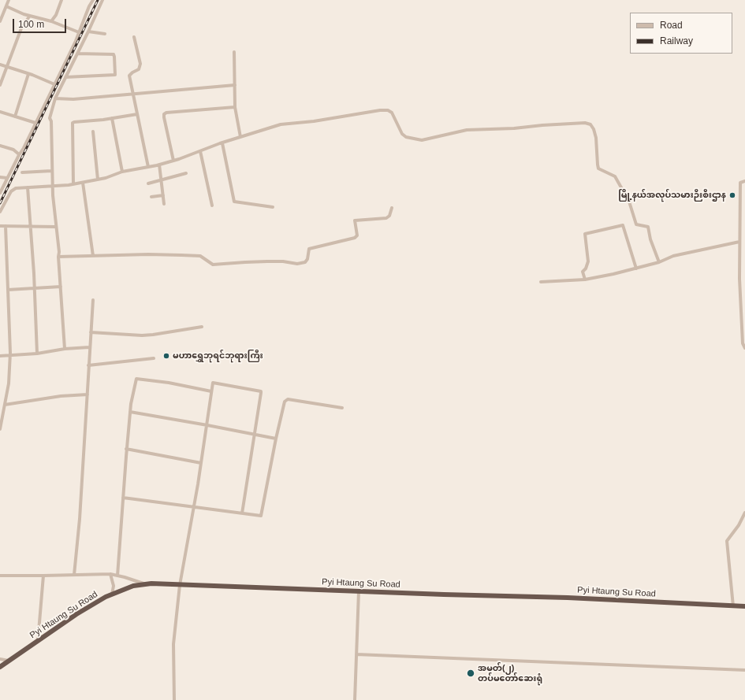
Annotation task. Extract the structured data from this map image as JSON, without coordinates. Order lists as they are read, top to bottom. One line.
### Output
{"streets":{"highway":["Pyi Htaung Su Road"]},"places":["မြို့နယ်အလုပ်သမားဉီးစီးဌာန","မဟာရွှေဘုရင်ဘုရားကြီး","အမှတ်(၂) တပ်မတော်ဆေးရုံ"],"legend":["Road","Railway"],"scale_bar":"100 m"}
